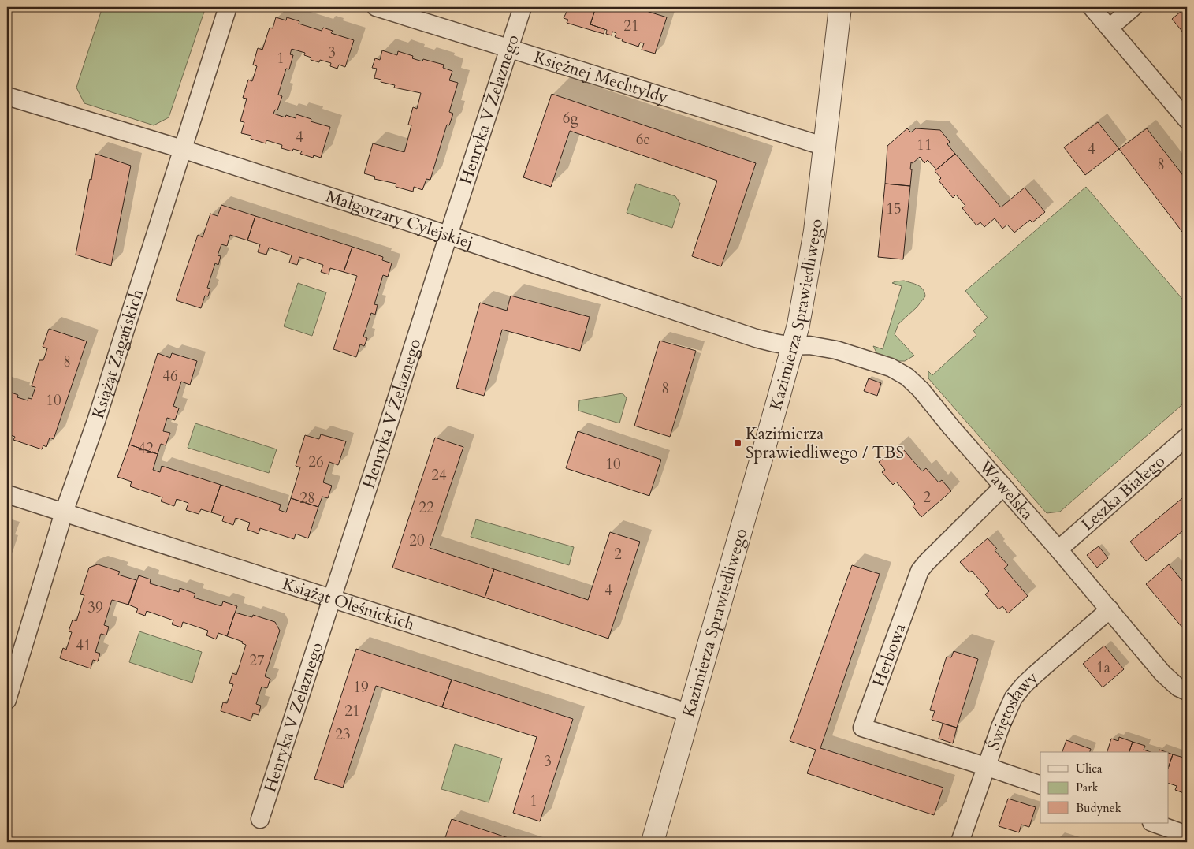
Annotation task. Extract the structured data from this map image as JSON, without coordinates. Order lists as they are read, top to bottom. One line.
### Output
{"streets":{"street":["Księżnej Mechtyldy","Henryka V Żelaznego","Małgorzaty Cylejskiej","Kazimierza Sprawiedliwego","Książąt Żagańskich","Wawelska","Leszka Białego","Książąt Oleśnickich","Herbowa","Świętosławy"]},"crossings":[["Księżnej Mechtyldy","Henryka V Żelaznego"],["Księżnej Mechtyldy","Kazimierza Sprawiedliwego"],["Henryka V Żelaznego","Małgorzaty Cylejskiej"],["Henryka V Żelaznego","Książąt Oleśnickich"],["Małgorzaty Cylejskiej","Kazimierza Sprawiedliwego"],["Małgorzaty Cylejskiej","Książąt Żagańskich"],["Małgorzaty Cylejskiej","Wawelska"],["Kazimierza Sprawiedliwego","Wawelska"],["Kazimierza Sprawiedliwego","Książąt Oleśnickich"],["Książąt Żagańskich","Książąt Oleśnickich"],["Wawelska","Leszka Białego"],["Wawelska","Herbowa"],["Wawelska","Świętosławy"],["Herbowa","Świętosławy"]],"places":{"transit":["Kazimierza Sprawiedliwego / TBS"]},"house_numbers":["21","3","1","6g","4","6e","11","4","8","15","8","46","8","10","42","26","10","24","2","28","22","20","2","4","39","41","27","1a","19","21","23","3","1"],"legend":["Ulica","Park","Budynek"]}
